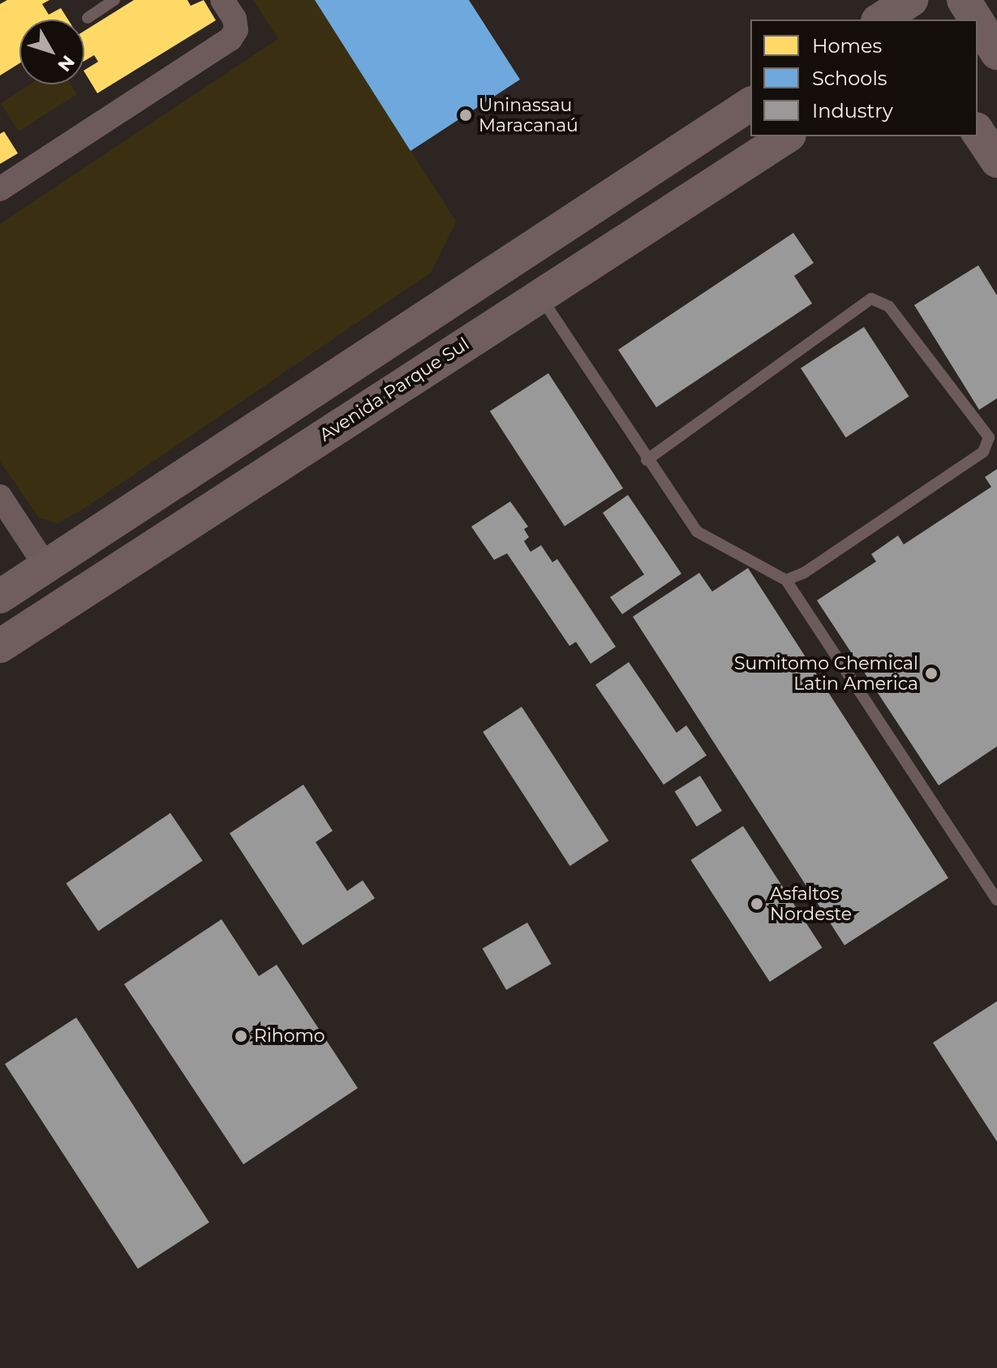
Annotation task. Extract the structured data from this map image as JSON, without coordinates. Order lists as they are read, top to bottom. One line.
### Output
{"streets":{"street":["Avenida Parque Sul"]},"places":["Uninassau Maracanaú","Sumitomo Chemical Latin America","Asfaltos Nordeste","Rihomo"],"legend":["Homes","Schools","Industry"],"north":"bottom right"}
